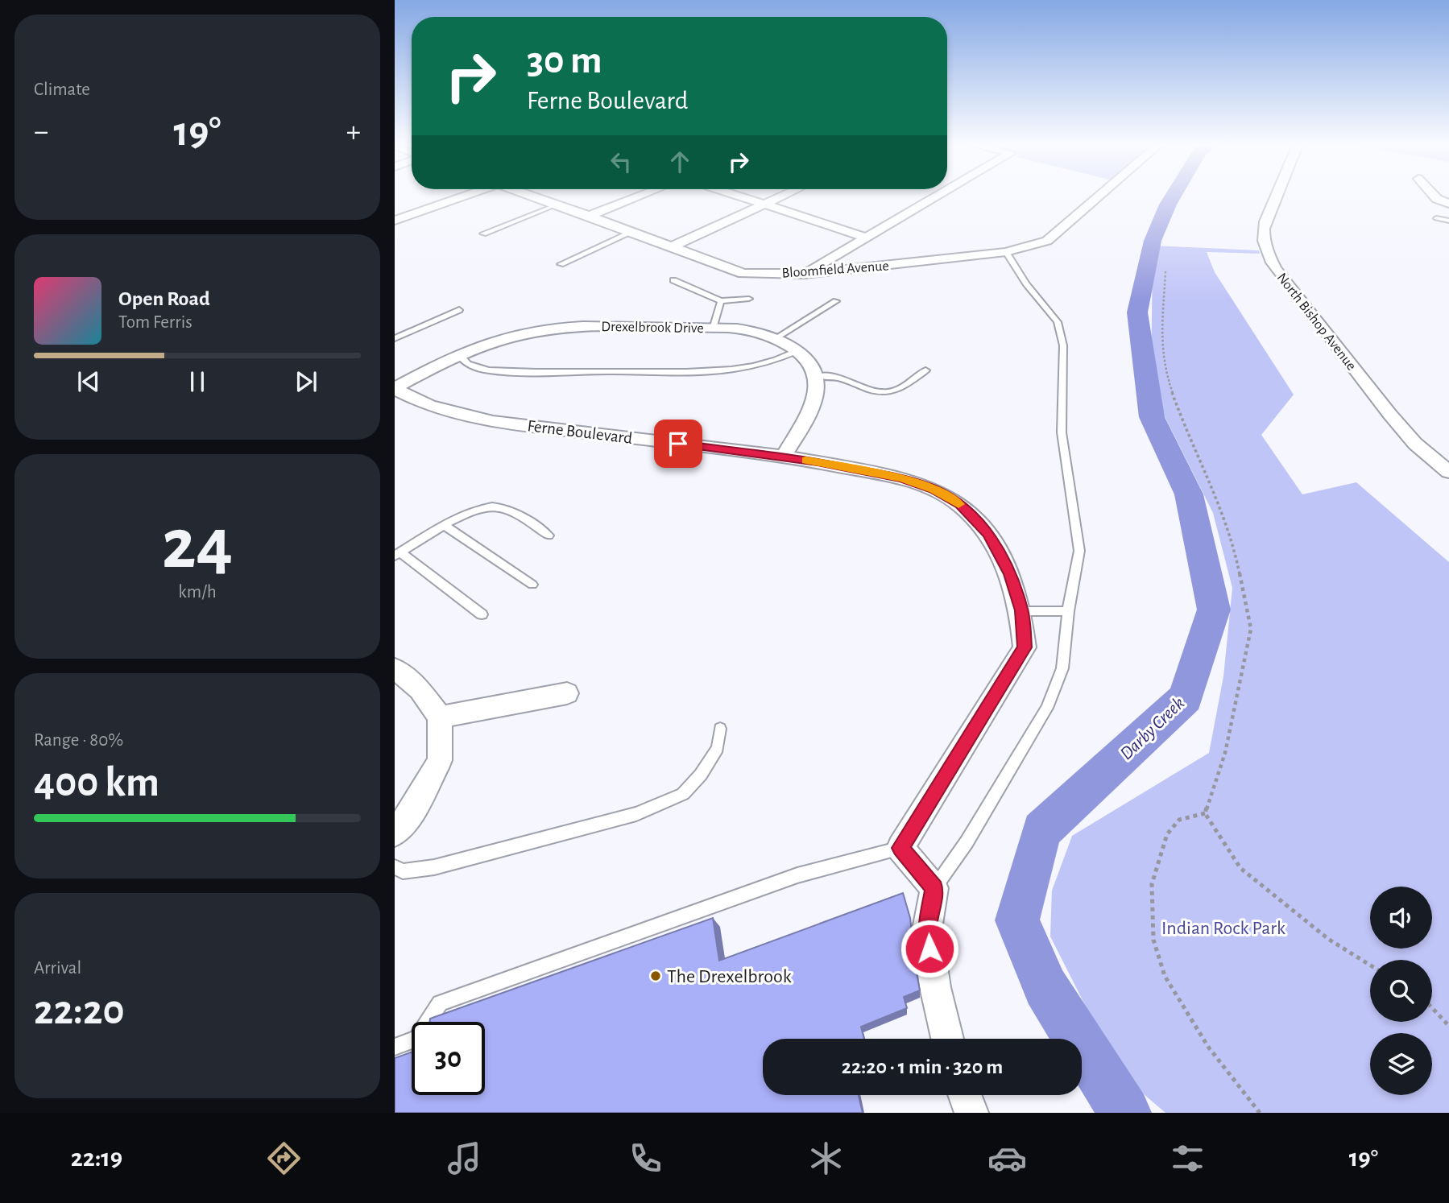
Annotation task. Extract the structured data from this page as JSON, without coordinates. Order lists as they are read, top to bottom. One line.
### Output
{"streets":{"street":["Bloomfield Avenue","North Bishop Avenue","Drexelbrook Drive","Ferne Boulevard"]},"crossings":[["Drexelbrook Drive","Ferne Boulevard"]],"water":["Darby Creek"],"parks":["Indian Rock Park"],"places":["The Drexelbrook"],"page":{"tile":["Climate",["24","km/h"],["Range · 80%","400 km"],["Arrival","22:20"]],"turn":["30 m","Ferne Boulevard"],"heat":["−","19°","+"],"song":["Open Road","Tom Ferris"],"limit":"30","trip":"22:20 · 1 min · 320 m","tabs":["22:19","19°"]}}
